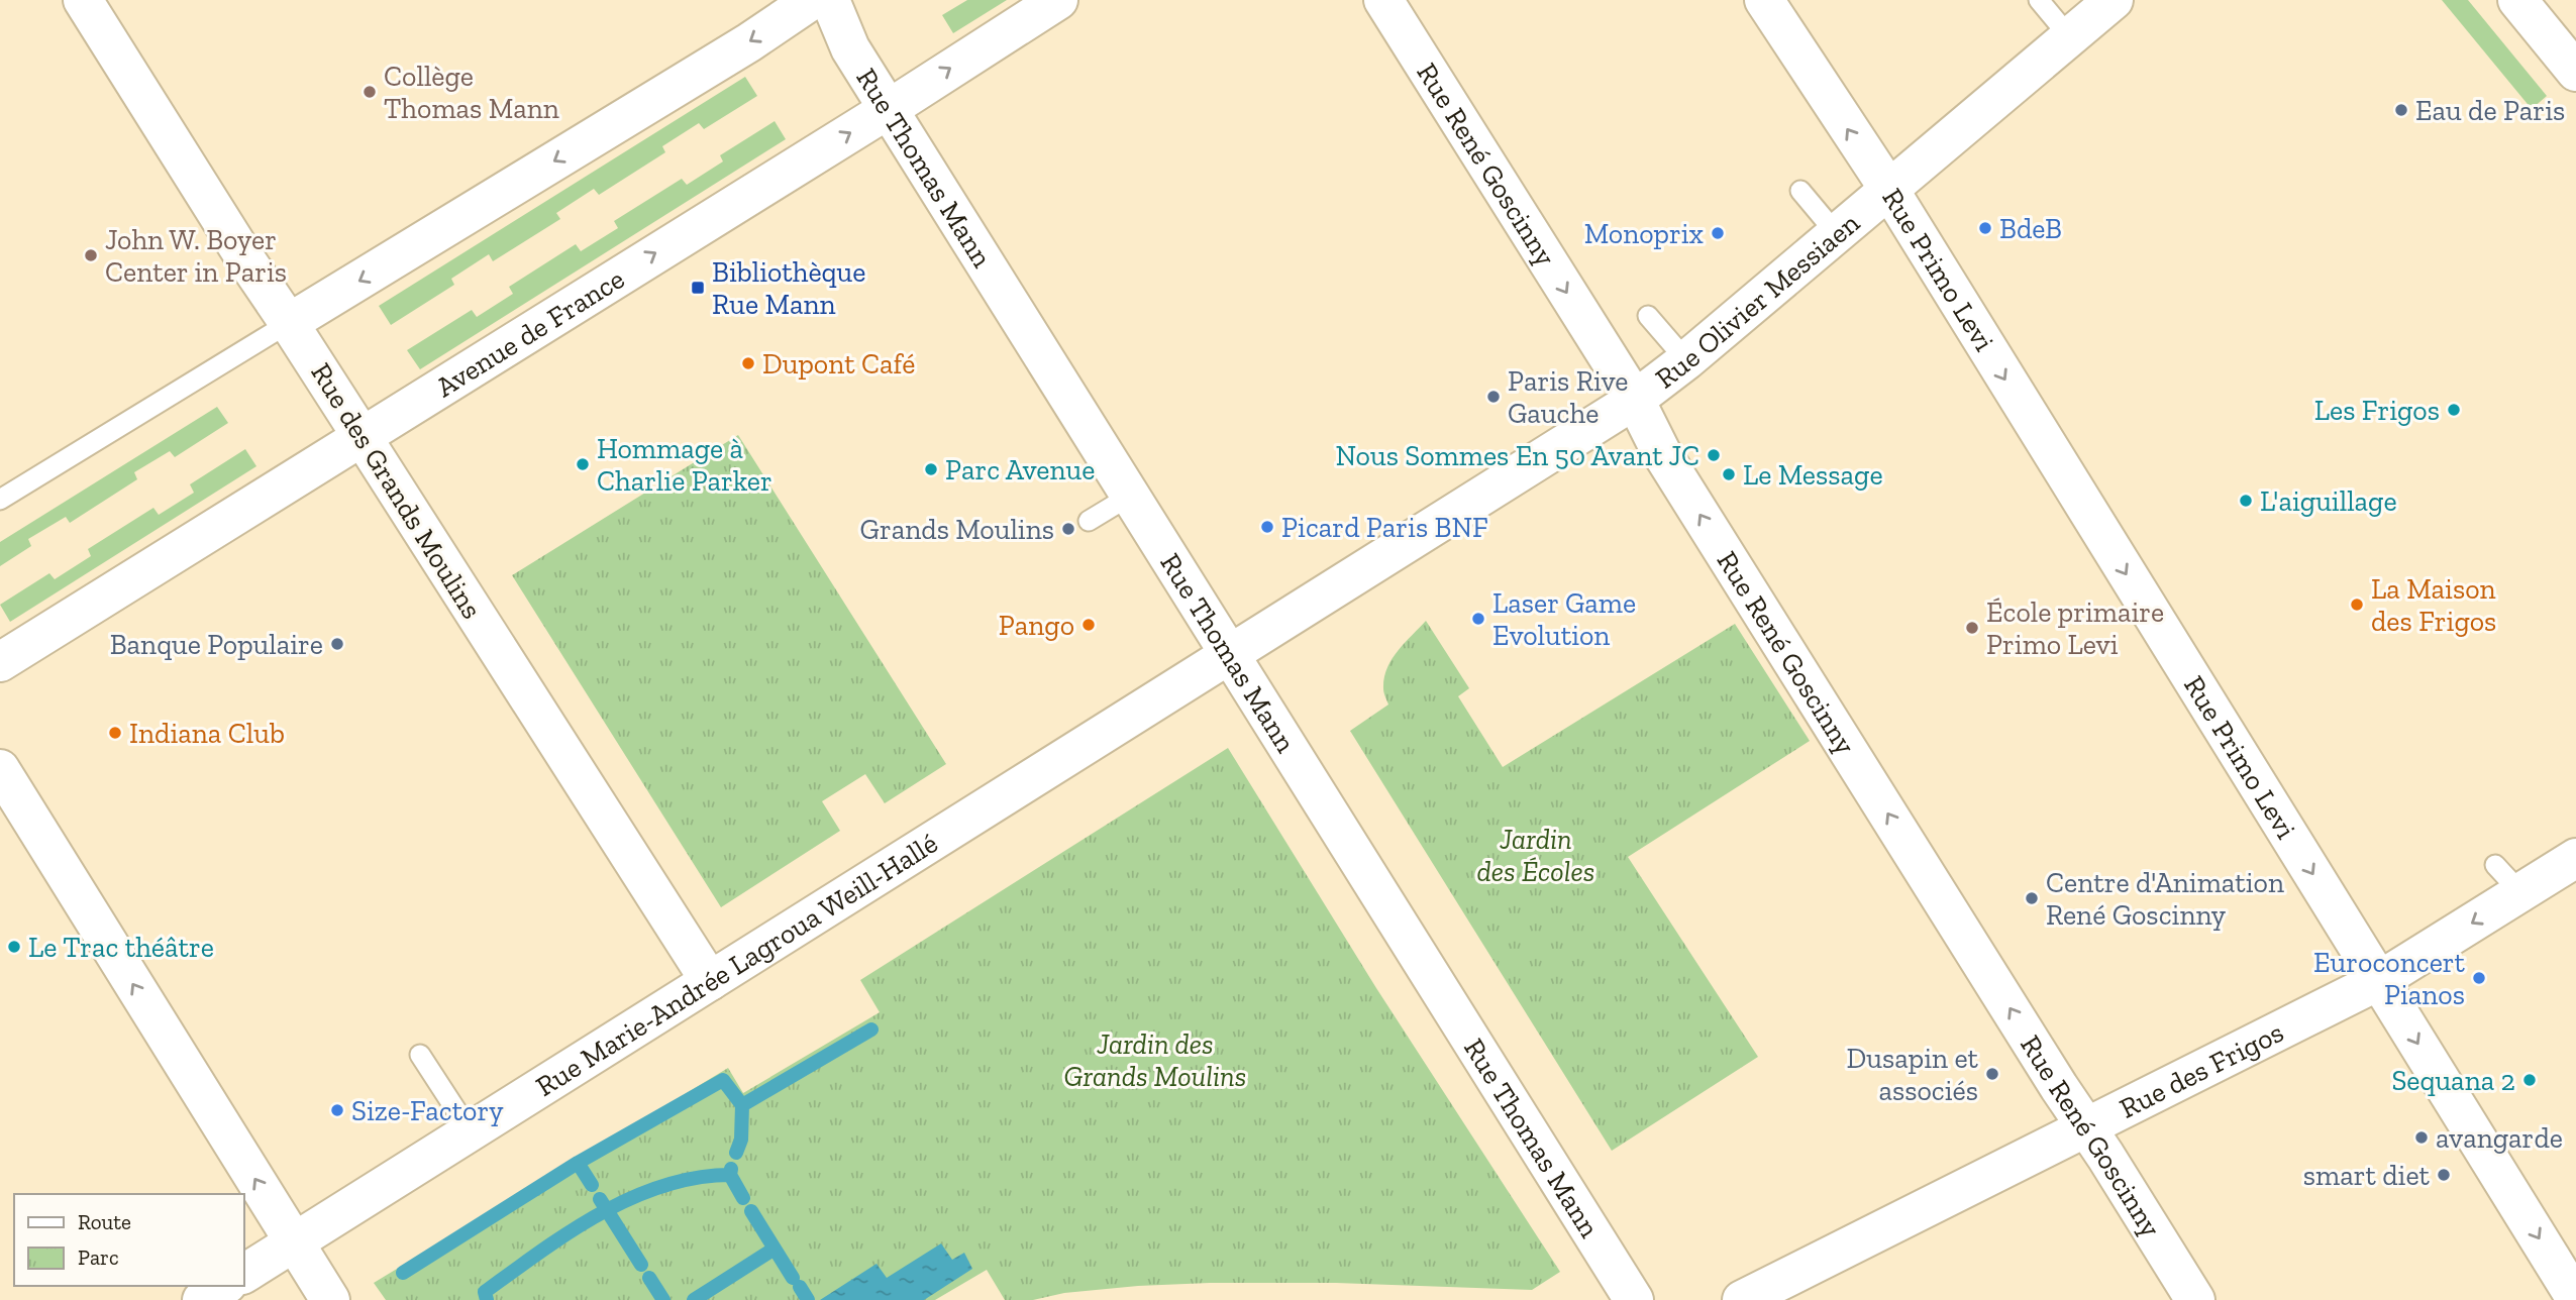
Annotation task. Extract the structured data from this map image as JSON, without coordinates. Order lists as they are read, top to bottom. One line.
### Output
{"streets":{"street":["Rue René Goscinny","Rue Thomas Mann","Rue Primo Levi","Rue Olivier Messiaen","Avenue de France","Rue des Grands Moulins","Rue Marie-Andrée Lagroua Weill-Hallé","Rue des Frigos"]},"crossings":[["Rue René Goscinny","Rue Olivier Messiaen"],["Rue René Goscinny","Rue des Frigos"],["Rue Thomas Mann","Rue Olivier Messiaen"],["Rue Thomas Mann","Avenue de France"],["Rue Thomas Mann","Rue Marie-Andrée Lagroua Weill-Hallé"],["Rue Primo Levi","Rue Olivier Messiaen"],["Rue Primo Levi","Rue des Frigos"],["Rue Olivier Messiaen","Rue Marie-Andrée Lagroua Weill-Hallé"],["Avenue de France","Rue des Grands Moulins"],["Rue des Grands Moulins","Rue Marie-Andrée Lagroua Weill-Hallé"]],"parks":["Jardin des Écoles","Jardin des Grands Moulins"],"places":{"other":["Collège Thomas Mann","Eau de Paris","BdeB","Monoprix","John W. Boyer Center in Paris","Dupont Café","Paris Rive Gauche","Les Frigos","Nous Sommes En 50 Avant JC","Hommage à Charlie Parker","Parc Avenue","Le Message","L'aiguillage","Picard Paris BNF","Grands Moulins","La Maison des Frigos","Laser Game Evolution","Pango","École primaire Primo Levi","Banque Populaire","Indiana Club","Centre d'Animation René Goscinny","Le Trac théâtre","Euroconcert Pianos","Dusapin et associés","Sequana 2","Size-Factory","avangarde","smart diet"],"transit":["Bibliothèque Rue Mann"]},"legend":["Route","Parc"]}
